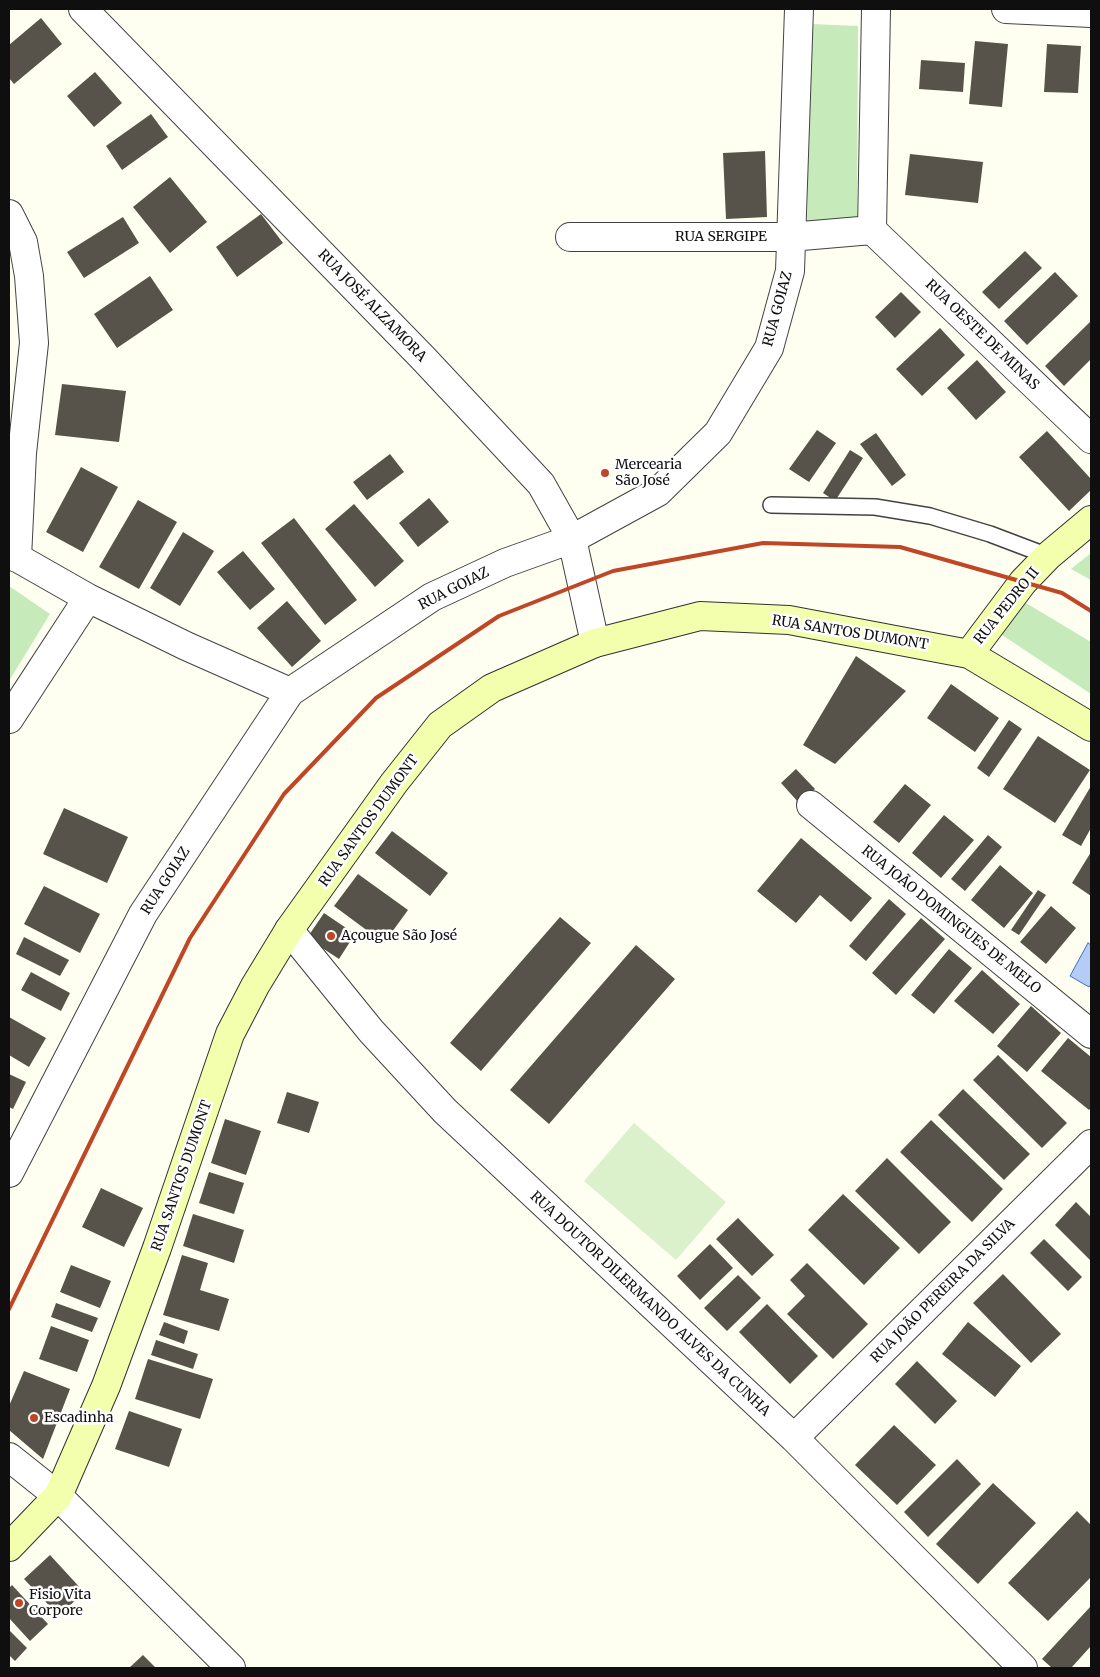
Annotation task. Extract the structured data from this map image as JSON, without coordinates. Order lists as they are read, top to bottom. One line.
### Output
{"streets":{"main road":["RUA PEDRO II","RUA SANTOS DUMONT"],"street":["RUA SERGIPE","RUA JOSÉ ALZAMORA","RUA GOIAZ","RUA OESTE DE MINAS","RUA JOÃO DOMINGUES DE MELO","RUA JOÃO PEREIRA DA SILVA","RUA DOUTOR DILERMANDO ALVES DA CUNHA"]},"crossings":[["RUA SERGIPE","RUA GOIAZ"],["RUA SERGIPE","RUA OESTE DE MINAS"],["RUA JOSÉ ALZAMORA","RUA GOIAZ"],["RUA JOSÉ ALZAMORA","RUA SANTOS DUMONT"],["RUA PEDRO II","RUA SANTOS DUMONT"],["RUA SANTOS DUMONT","RUA DOUTOR DILERMANDO ALVES DA CUNHA"],["RUA JOÃO PEREIRA DA SILVA","RUA DOUTOR DILERMANDO ALVES DA CUNHA"]],"places":["Mercearia São José","Açougue São José","Escadinha","Fisio Vita Corpore"]}
